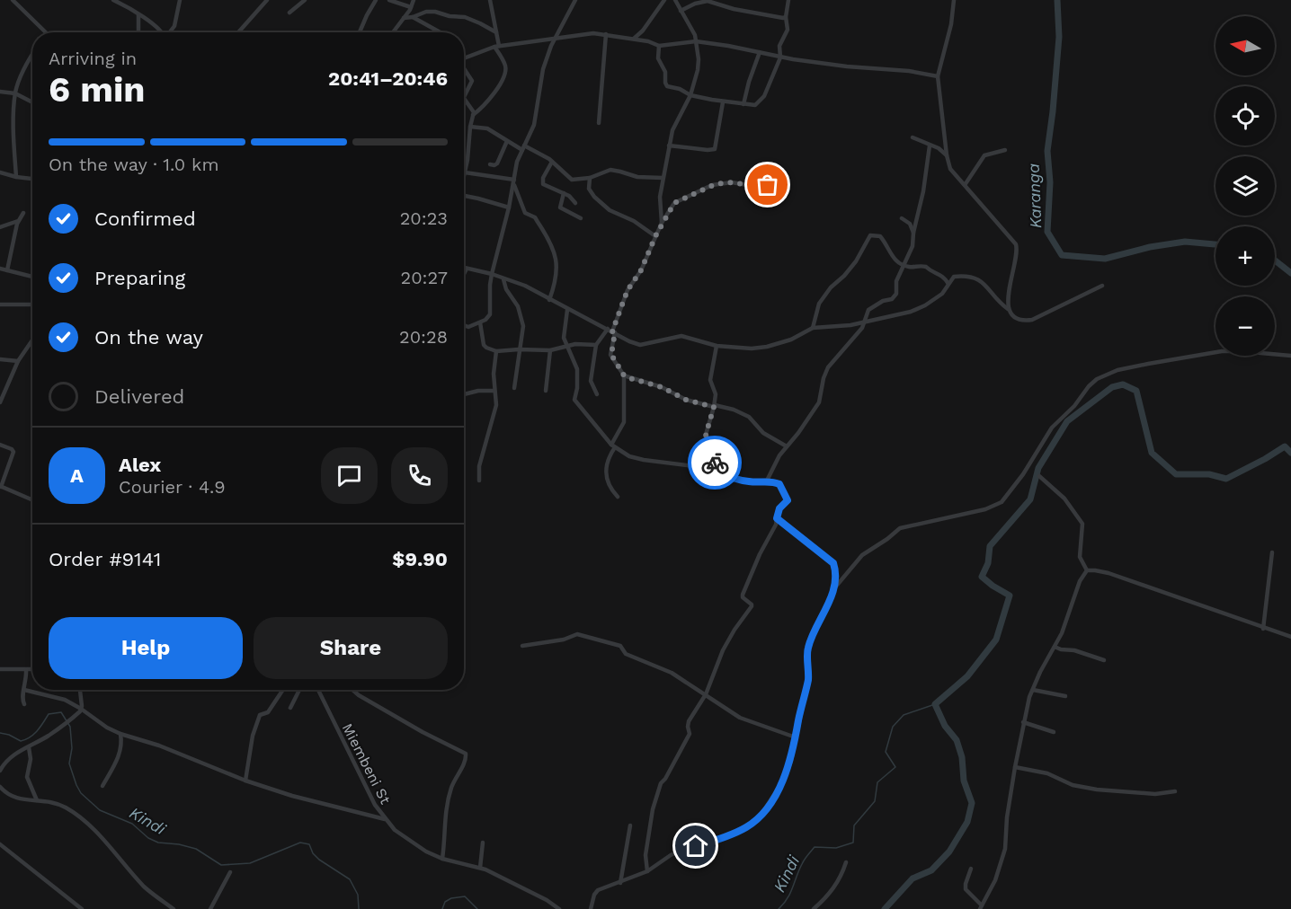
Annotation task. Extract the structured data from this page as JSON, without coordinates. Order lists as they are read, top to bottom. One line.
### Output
{"streets":{"street":["Miembeni St"]},"water":["Karanga","Kindi"],"north":"left","page":{"map_buttons":["+","−"],"heading":["6 min","Arriving in","20:41–20:46"],"panel":["Alex","Courier · 4.9","Order #9141","$9.90"],"bar":"On the way · 1.0 km","list":[["Confirmed","20:23"],["Preparing","20:27"],["On the way","20:28"],"Delivered"],"round":"A","buttons":["Help","Share"]}}
